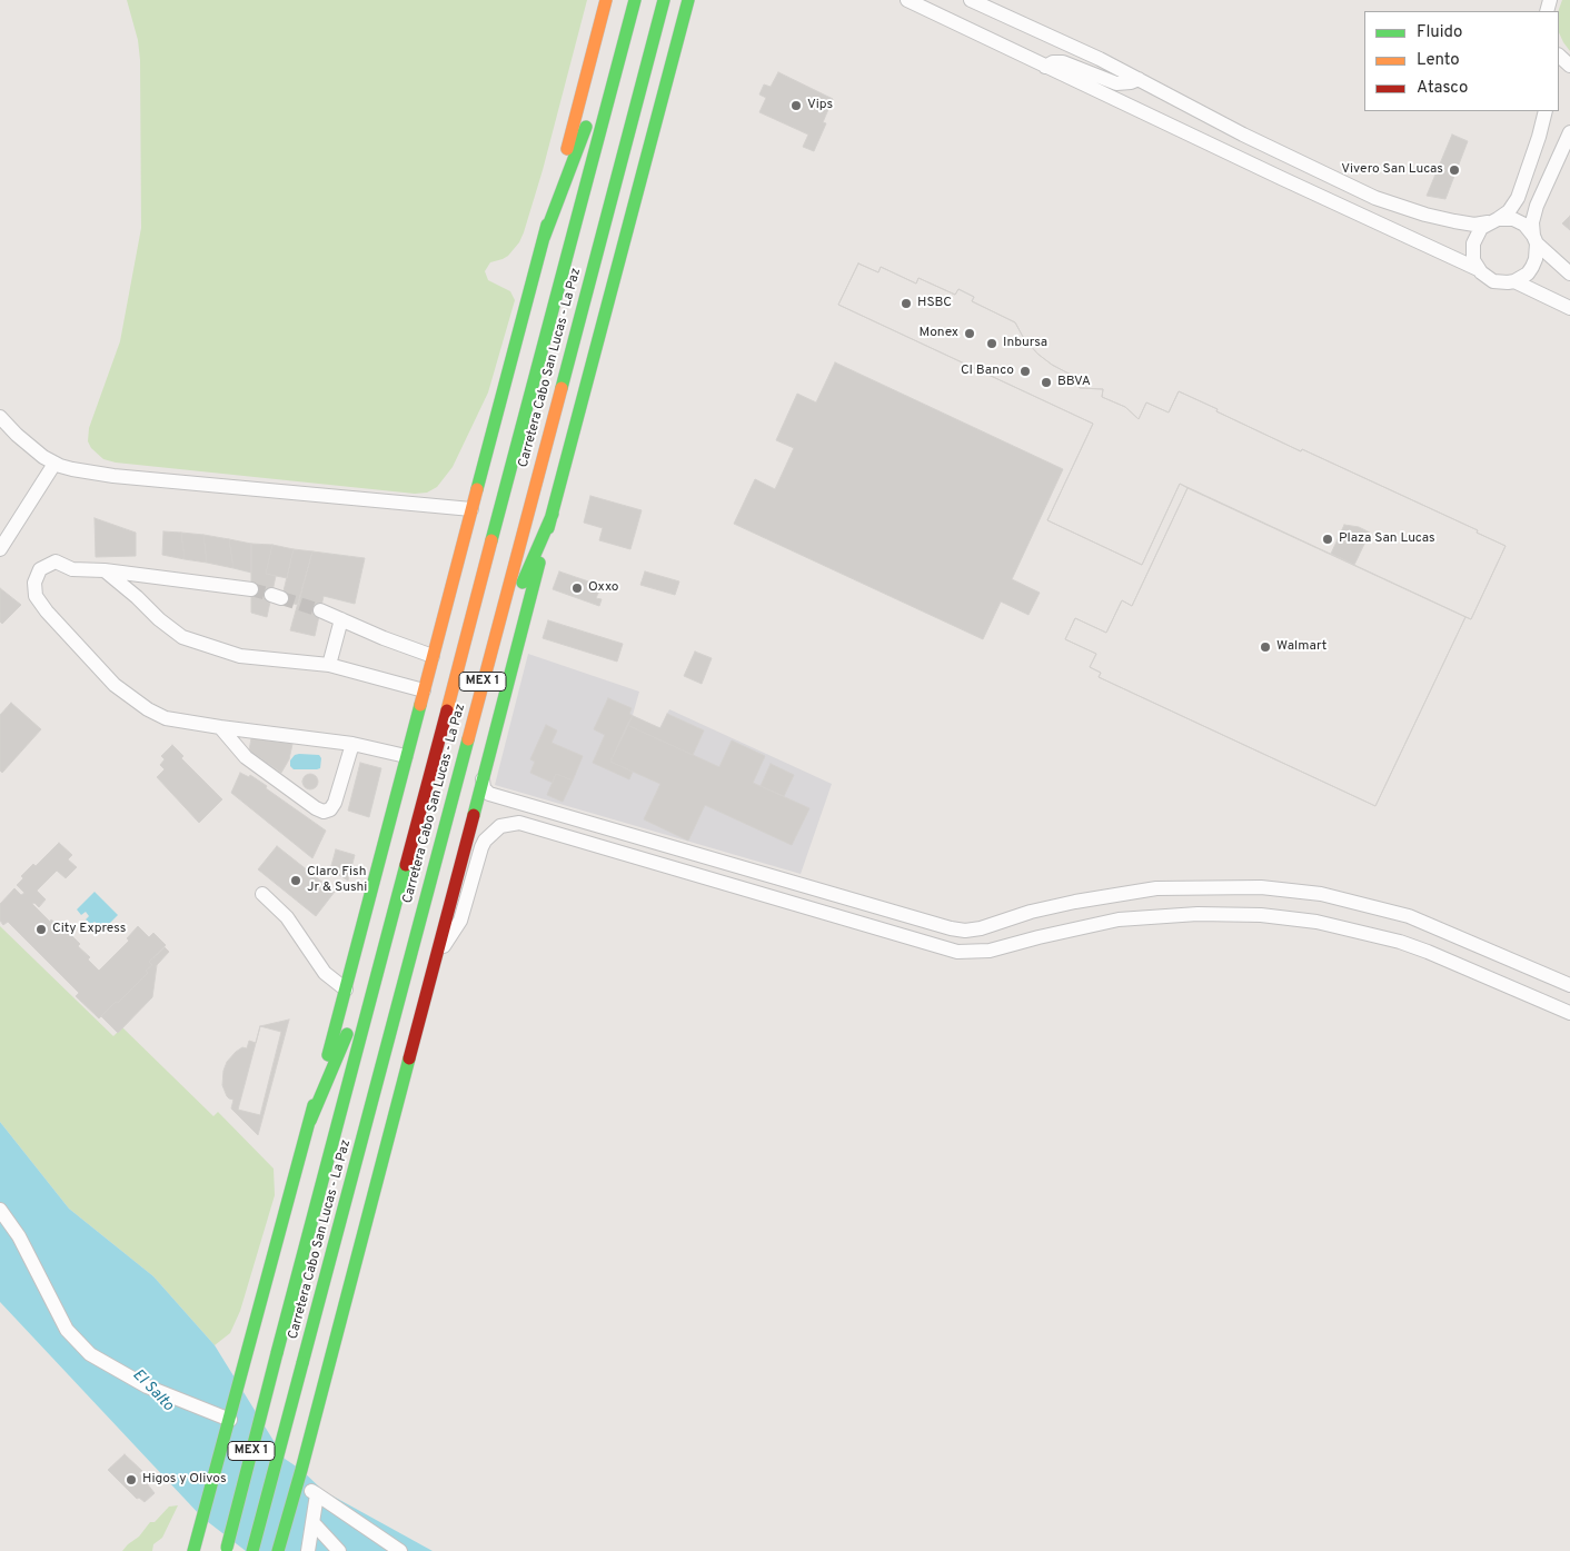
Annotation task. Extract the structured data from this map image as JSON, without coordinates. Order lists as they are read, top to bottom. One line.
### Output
{"streets":{"main road":["Carretera Cabo San Lucas - La Paz","MEX 1"]},"water":["El Salto"],"places":["Vips","Vivero San Lucas","HSBC","Monex","Inbursa","CI Banco","BBVA","Plaza San Lucas","Oxxo","Walmart","Claro Fish Jr & Sushi","City Express","Higos y Olivos"],"legend":["Fluido","Lento","Atasco"]}
